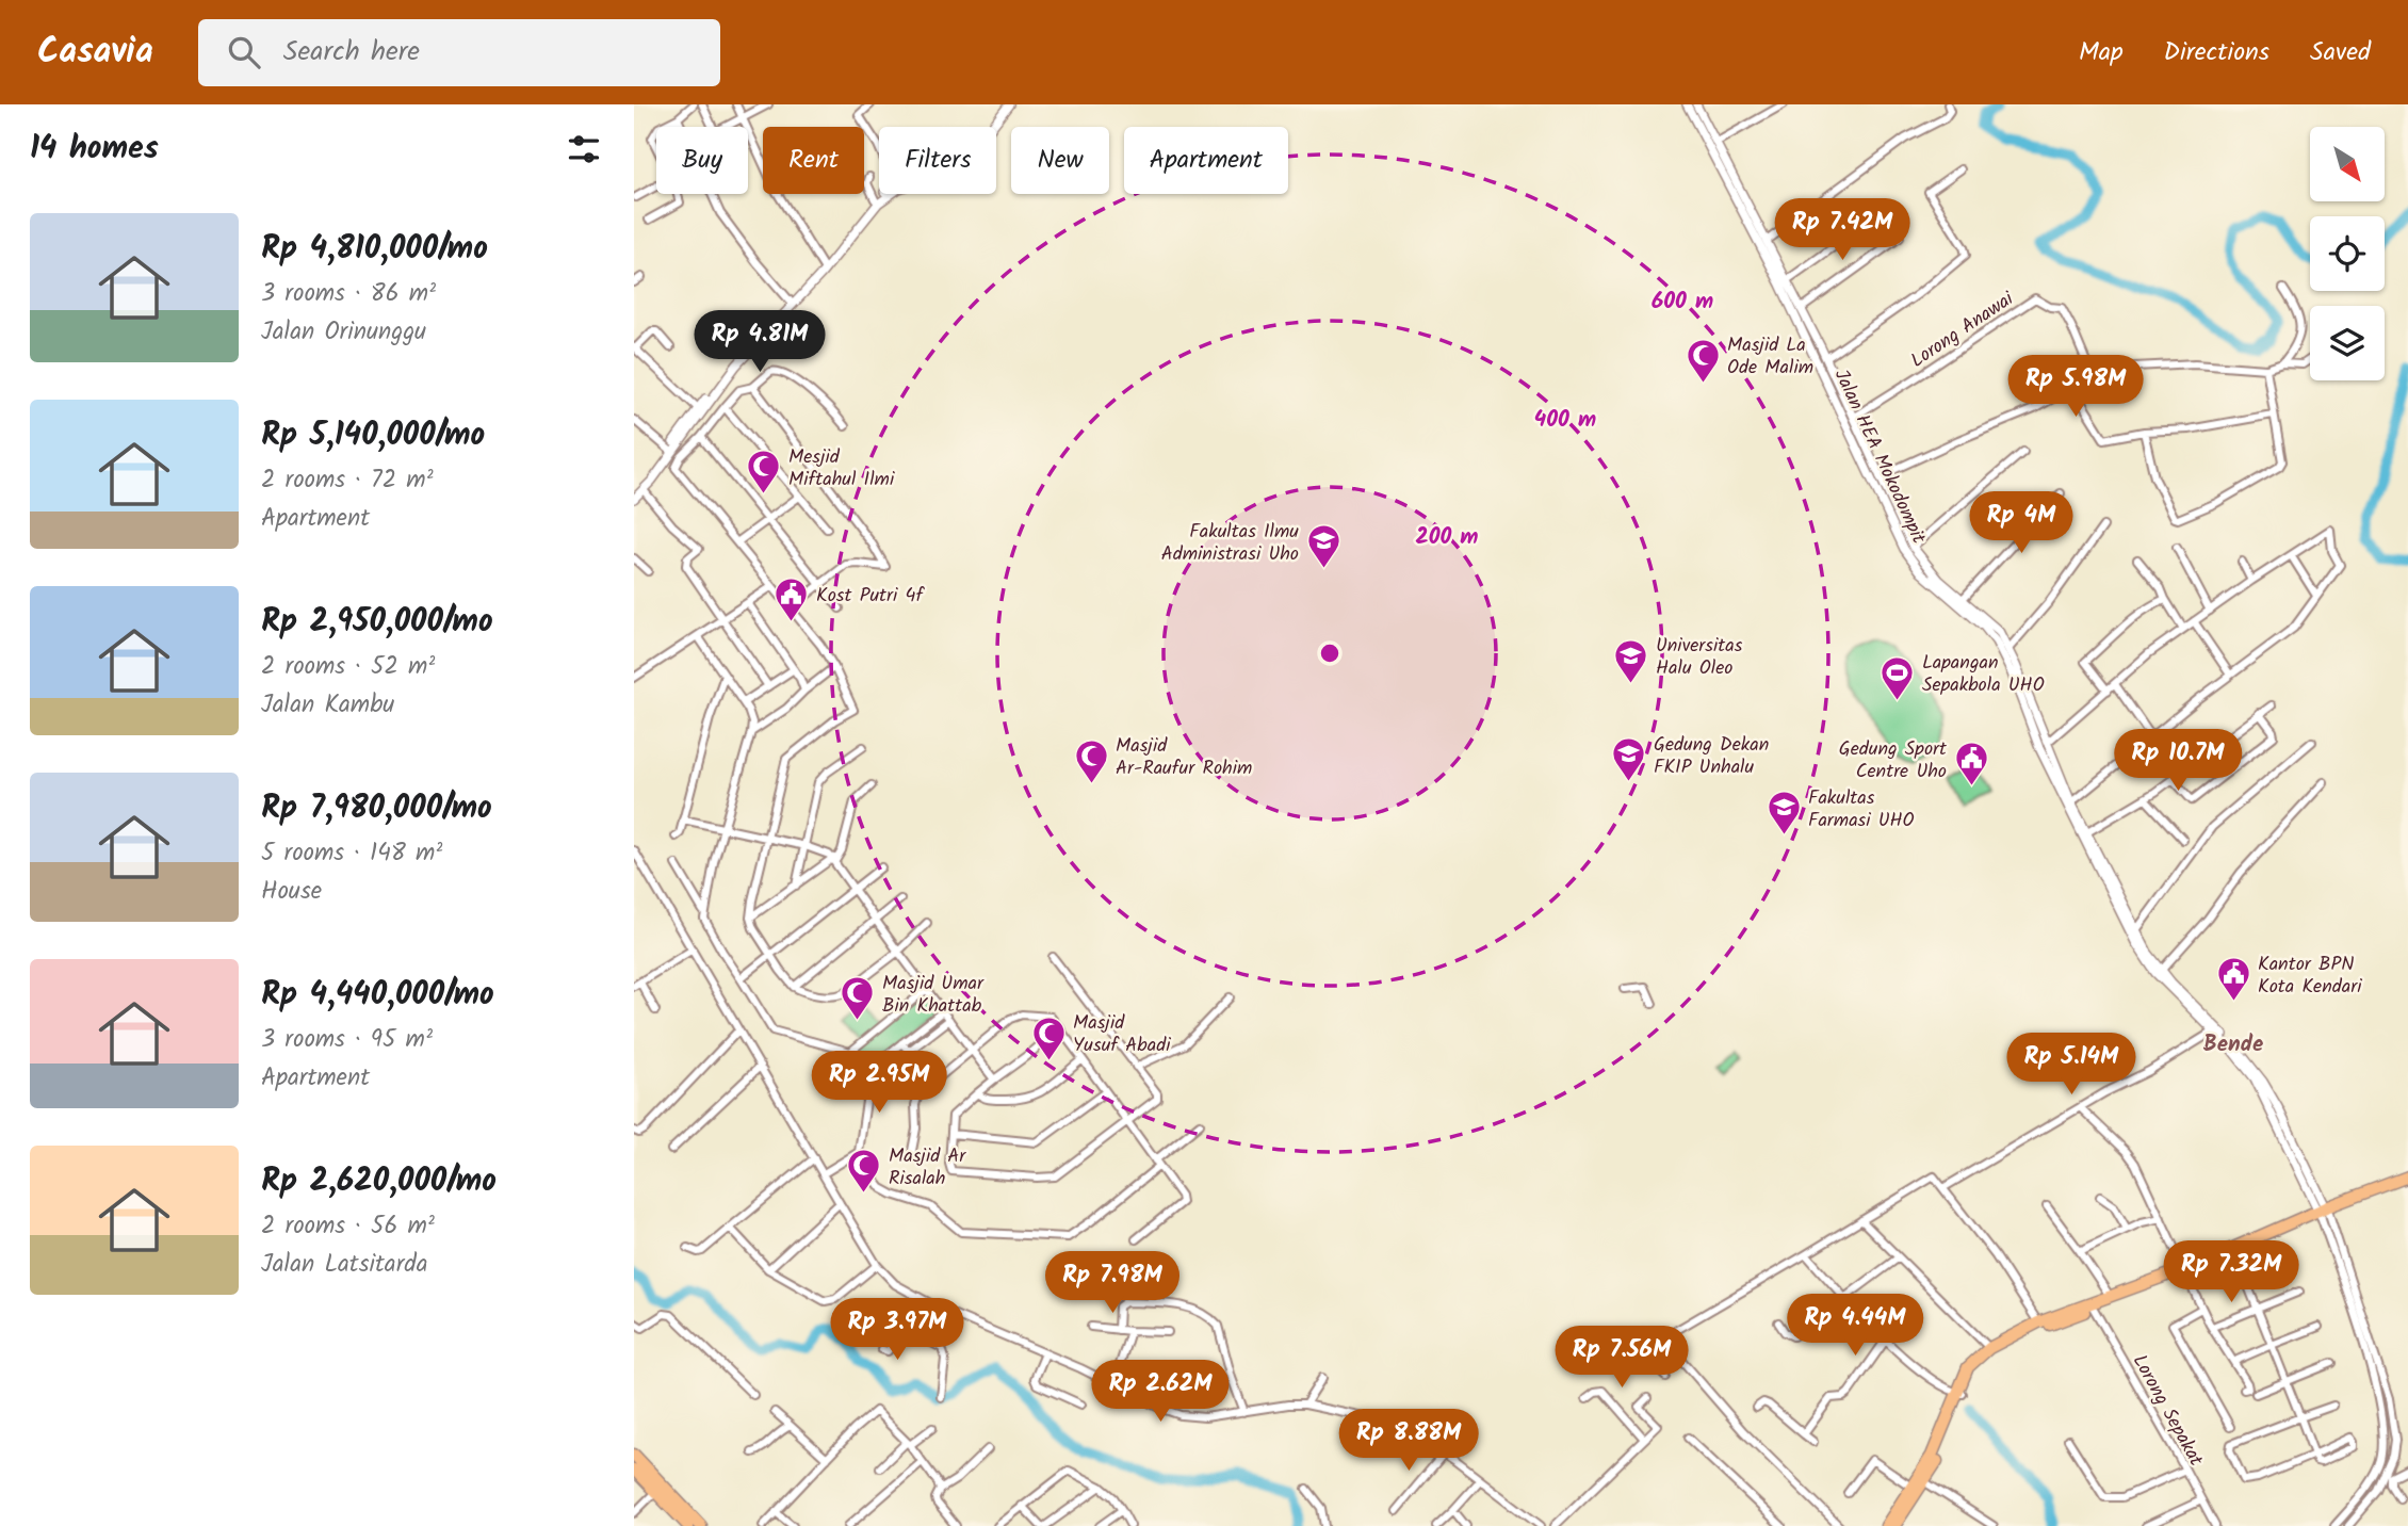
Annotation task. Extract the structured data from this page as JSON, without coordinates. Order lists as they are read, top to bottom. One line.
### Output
{"streets":{"street":["Lorong Anawai","Jalan HEA Mokodompit","Lorong Sepakat"]},"crossings":[["Lorong Anawai","Jalan HEA Mokodompit"]],"districts":["Bende"],"places":{"mosque":["Masjid La Ode Malim","Mesjid Miftahul Ilmi","Masjid Ar-Raufur Rohim","Masjid Umar Bin Khattab","Masjid Yusuf Abadi","Masjid Ar Risalah"],"school or university":["Fakultas Ilmu Administrasi Uho","Universitas Halu Oleo","Gedung Dekan FKIP Unhalu","Fakultas Farmasi UHO"],"public building":["Kost Putri 4f","Gedung Sport Centre Uho","Kantor BPN Kota Kendari"],"sports":["Lapangan Sepakbola UHO"]},"north":"bottom right","page":{"header":"Casavia","search":"Search here","nav":["Map","Directions","Saved"],"heading":"14 homes","chip":["Buy","Rent","Filters","New","Apartment"],"list":[{"name":"Rp 4,810,000/mo","note":"3 rooms · 86 m² · Jalan Orinunggu"},{"name":"Rp 5,140,000/mo","note":"2 rooms · 72 m² · Apartment"},{"name":"Rp 2,950,000/mo","note":"2 rooms · 52 m² · Jalan Kambu"},{"name":"Rp 7,980,000/mo","note":"5 rooms · 148 m² · House"},{"name":"Rp 4,440,000/mo","note":"3 rooms · 95 m² · Apartment"},{"name":"Rp 2,620,000/mo","note":"2 rooms · 56 m² · Jalan Latsitarda"}],"price":["Rp 7.42M","Rp 4.81M","Rp 5.98M","Rp 4M","Rp 10.7M","Rp 5.14M","Rp 2.95M","Rp 7.32M","Rp 7.98M","Rp 4.44M","Rp 3.97M","Rp 7.56M","Rp 2.62M","Rp 8.88M"]},"rings":["600 m","400 m","200 m"]}
